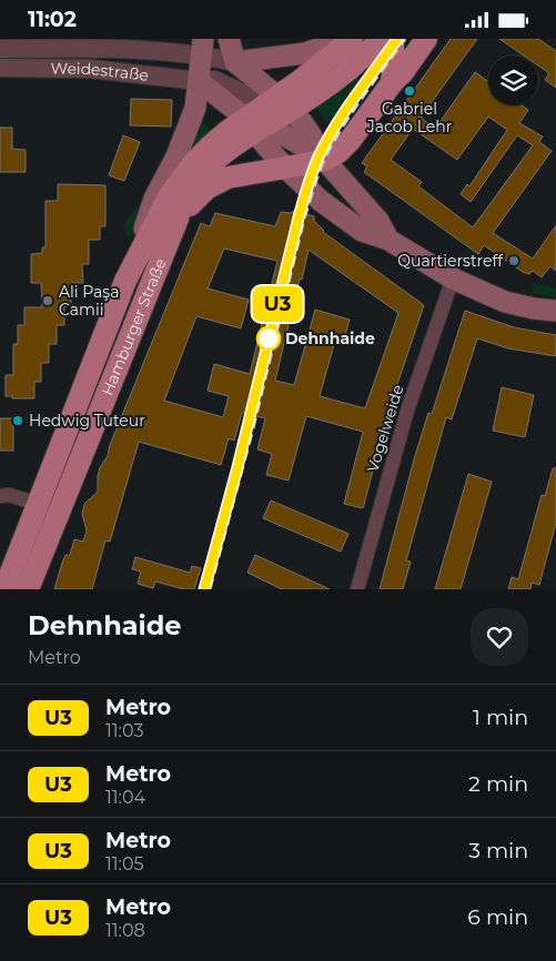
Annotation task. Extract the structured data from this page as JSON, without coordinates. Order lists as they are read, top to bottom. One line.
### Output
{"streets":{"main road":["Hamburger Straße"],"street":["Weidestraße","Vogelweide"]},"crossings":[["Weidestraße","Hamburger Straße"]],"places":["Gabriel Jacob Lehr","Quartierstreff","Ali Paşa Camii","Dehnhaide","Hedwig Tuteur"],"lines":["metro line U3"],"page":{"status":"11:02","on_map":"U3","heading":["Dehnhaide","Metro"],"list":[{"mark":"U3","name":"Metro","note":"11:03","value":"1 min"},{"mark":"U3","name":"Metro","note":"11:04","value":"2 min"},{"mark":"U3","name":"Metro","note":"11:05","value":"3 min"},{"mark":"U3","name":"Metro","note":"11:08","value":"6 min"}]}}
